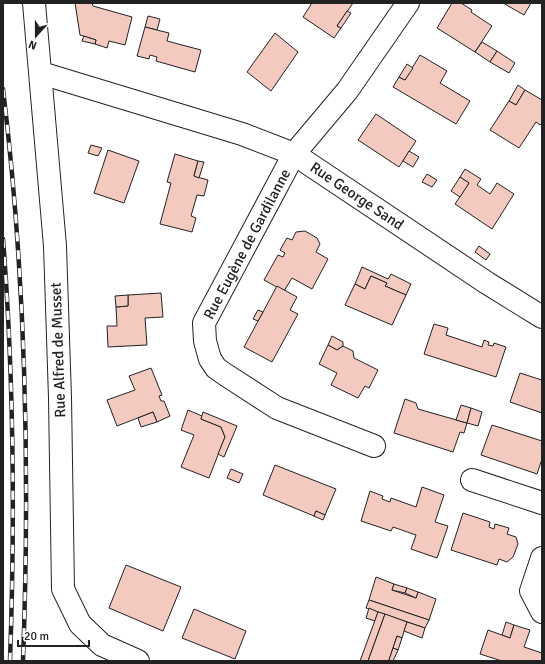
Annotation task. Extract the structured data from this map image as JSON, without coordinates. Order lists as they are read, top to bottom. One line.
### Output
{"streets":{"street":["Rue George Sand","Rue Eugène de Gardilanne","Rue Alfred de Musset"]},"crossings":[["Rue George Sand","Rue Eugène de Gardilanne"],["Rue George Sand","Rue Alfred de Musset"]],"scale_bar":"20 m","north":"bottom"}
